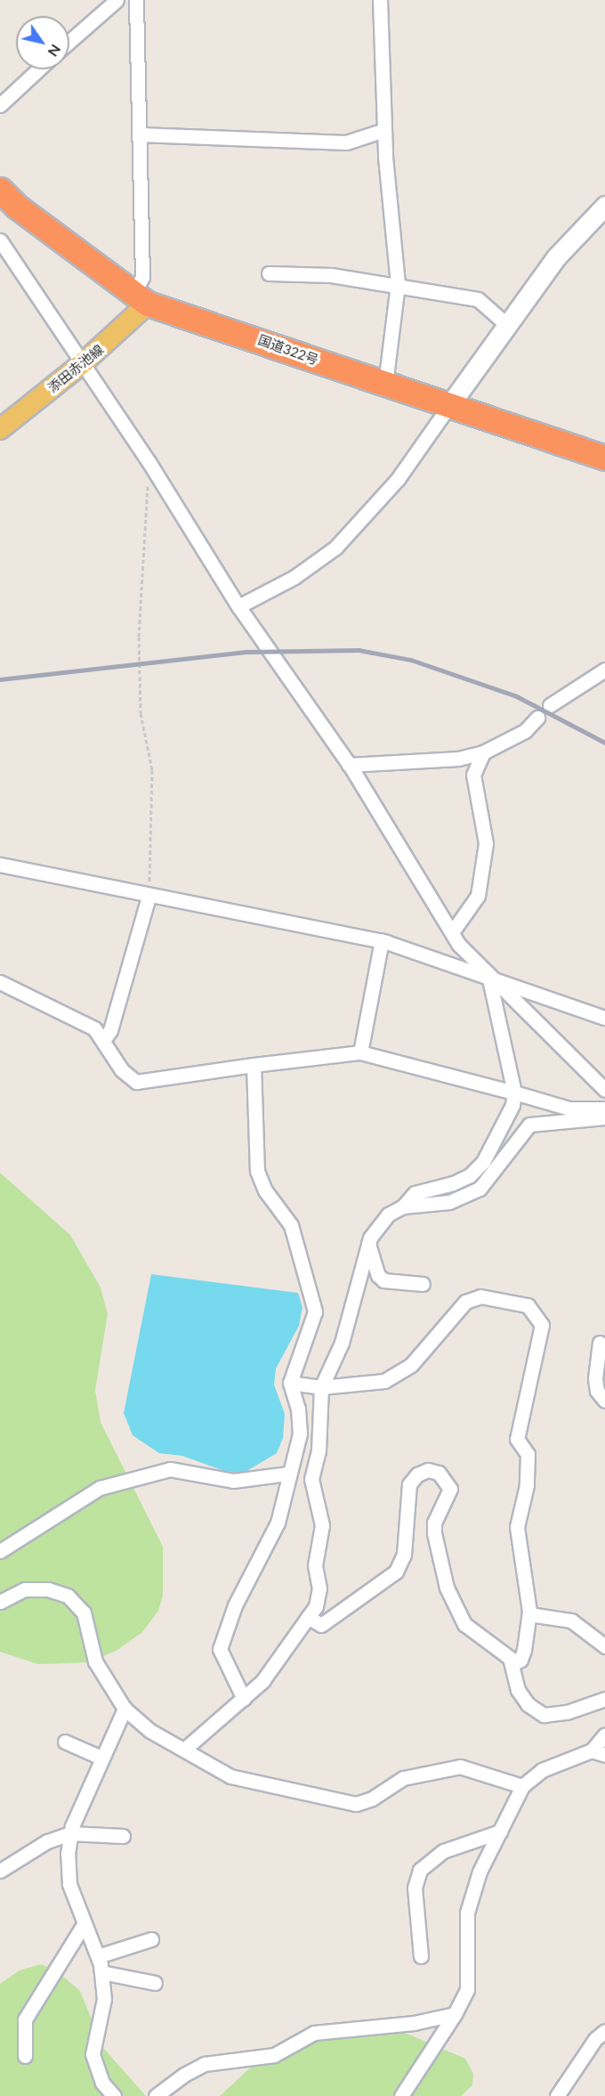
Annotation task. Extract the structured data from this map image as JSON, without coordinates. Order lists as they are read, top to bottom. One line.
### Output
{"streets":{"highway":["国道322号"],"main road":["添田赤池線"]},"crossings":[["国道322号","添田赤池線"]],"north":"bottom right"}
